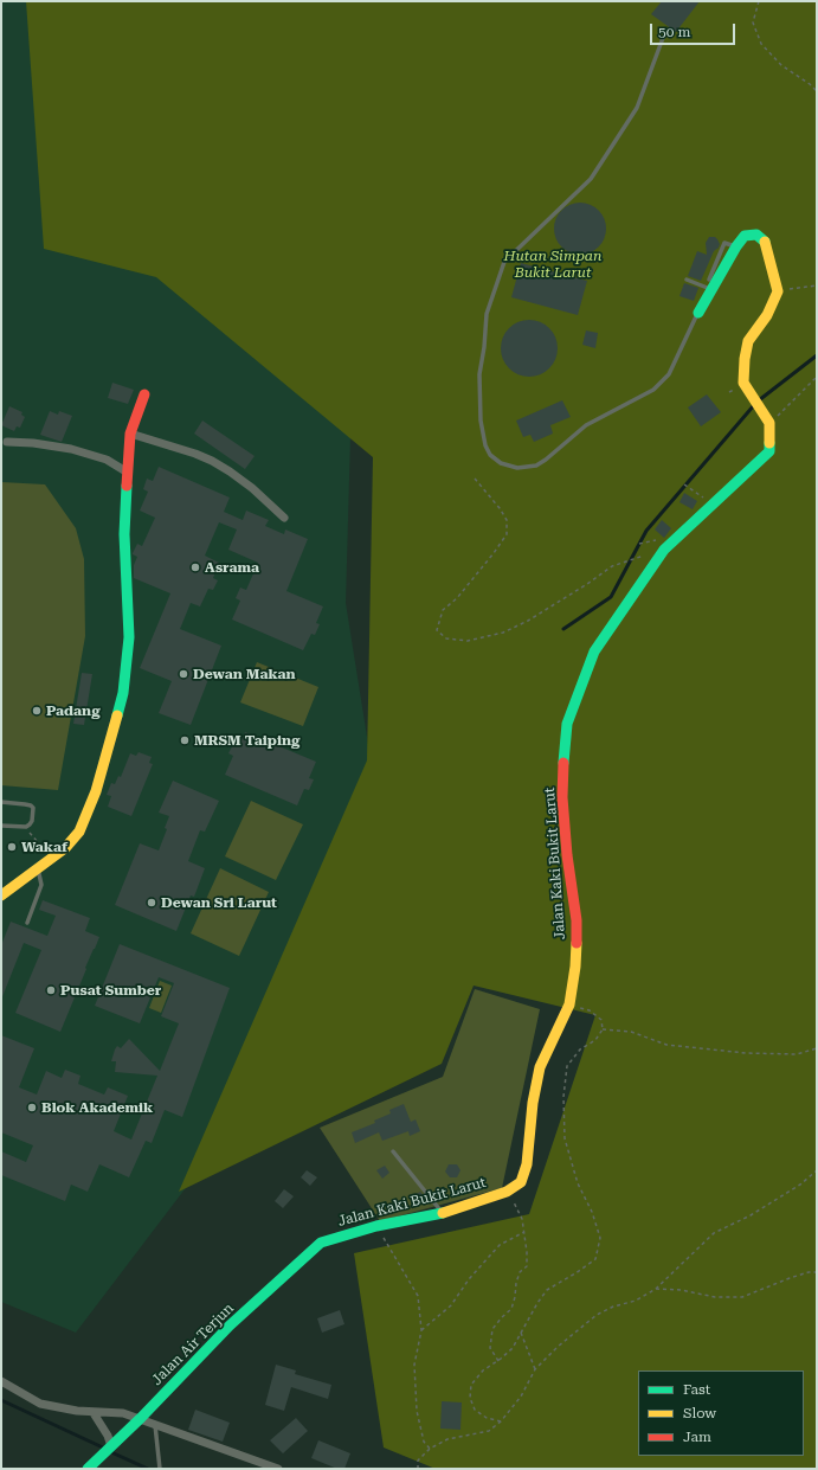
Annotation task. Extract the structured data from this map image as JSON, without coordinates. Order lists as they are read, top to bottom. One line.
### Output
{"streets":{"street":["Jalan Kaki Bukit Larut","Jalan Air Terjun"]},"crossings":[["Jalan Kaki Bukit Larut","Jalan Air Terjun"]],"parks":["Hutan Simpan Bukit Larut"],"places":["Asrama","Dewan Makan","Padang","MRSM Taiping","Wakaf","Dewan Sri Larut","Pusat Sumber","Blok Akademik"],"legend":["Fast","Slow","Jam"],"scale_bar":"50 m"}
